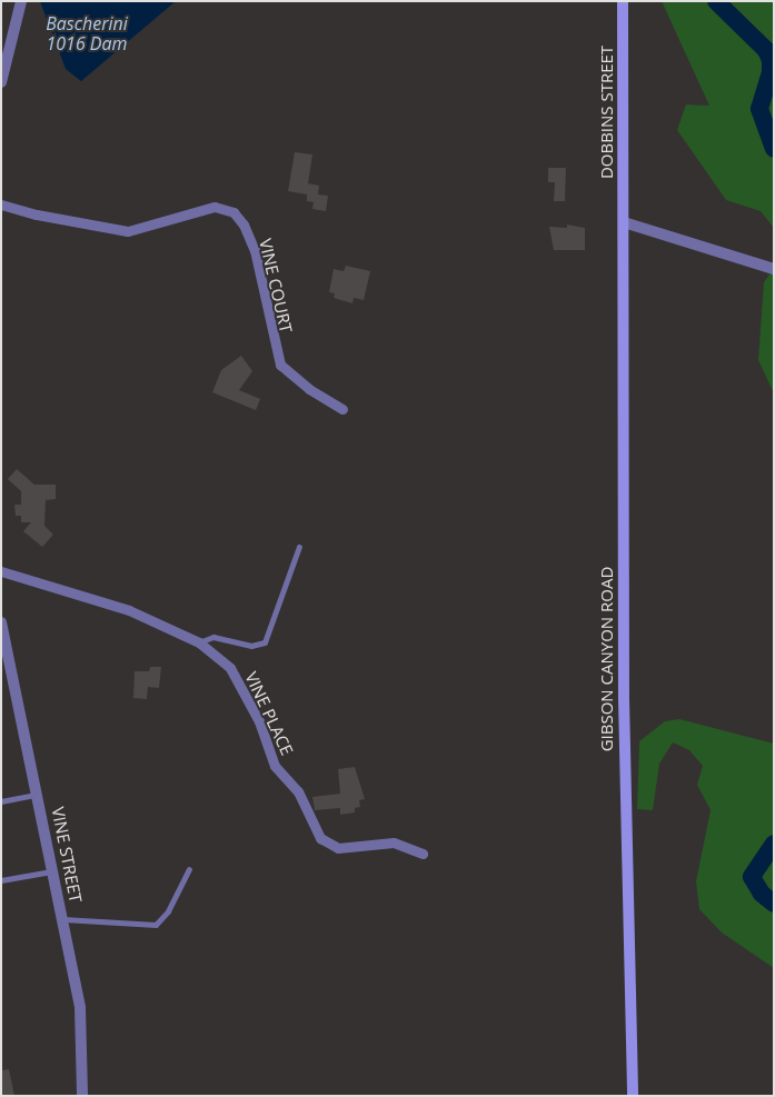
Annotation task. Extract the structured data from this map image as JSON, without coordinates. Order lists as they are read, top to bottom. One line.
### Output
{"streets":{"main road":["DOBBINS STREET","GIBSON CANYON ROAD"],"street":["VINE COURT","VINE PLACE","VINE STREET"]},"crossings":[["DOBBINS STREET","GIBSON CANYON ROAD"]],"water":["Bascherini 1016 Dam"]}
